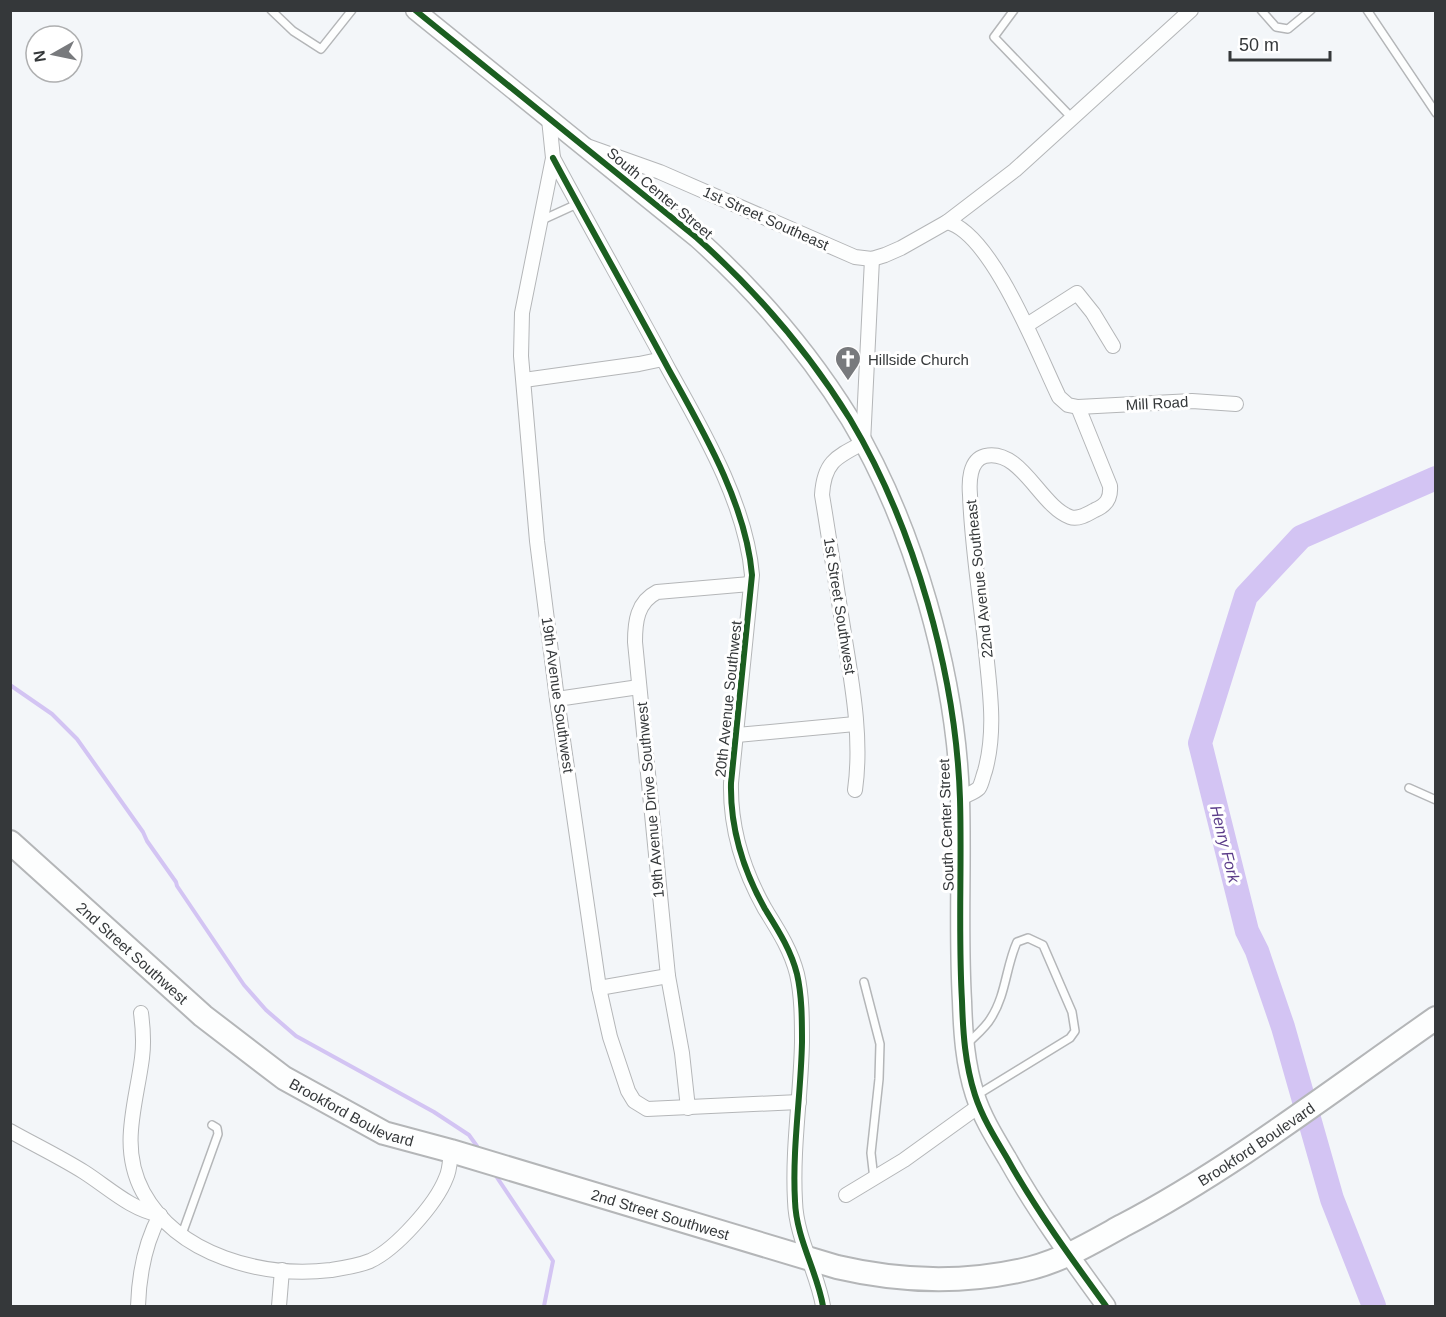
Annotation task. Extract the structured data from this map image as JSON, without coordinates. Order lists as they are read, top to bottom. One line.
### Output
{"streets":{"main road":["2nd Street Southwest","Brookford Boulevard"],"street":["South Center Street","1st Street Southeast","Mill Road","22nd Avenue Southeast","1st Street Southwest","19th Avenue Southwest","20th Avenue Southwest","19th Avenue Drive Southwest"]},"crossings":[["South Center Street","1st Street Southeast"],["South Center Street","22nd Avenue Southeast"],["South Center Street","1st Street Southwest"],["South Center Street","19th Avenue Southwest"],["South Center Street","2nd Street Southwest"],["South Center Street","Brookford Boulevard"],["Mill Road","22nd Avenue Southeast"],["19th Avenue Southwest","20th Avenue Southwest"],["19th Avenue Southwest","19th Avenue Drive Southwest"],["20th Avenue Southwest","19th Avenue Drive Southwest"],["20th Avenue Southwest","2nd Street Southwest"],["2nd Street Southwest","Brookford Boulevard"]],"water":["Henry Fork"],"places":{"church":["Hillside Church"]},"scale_bar":"50 m","north":"left"}
